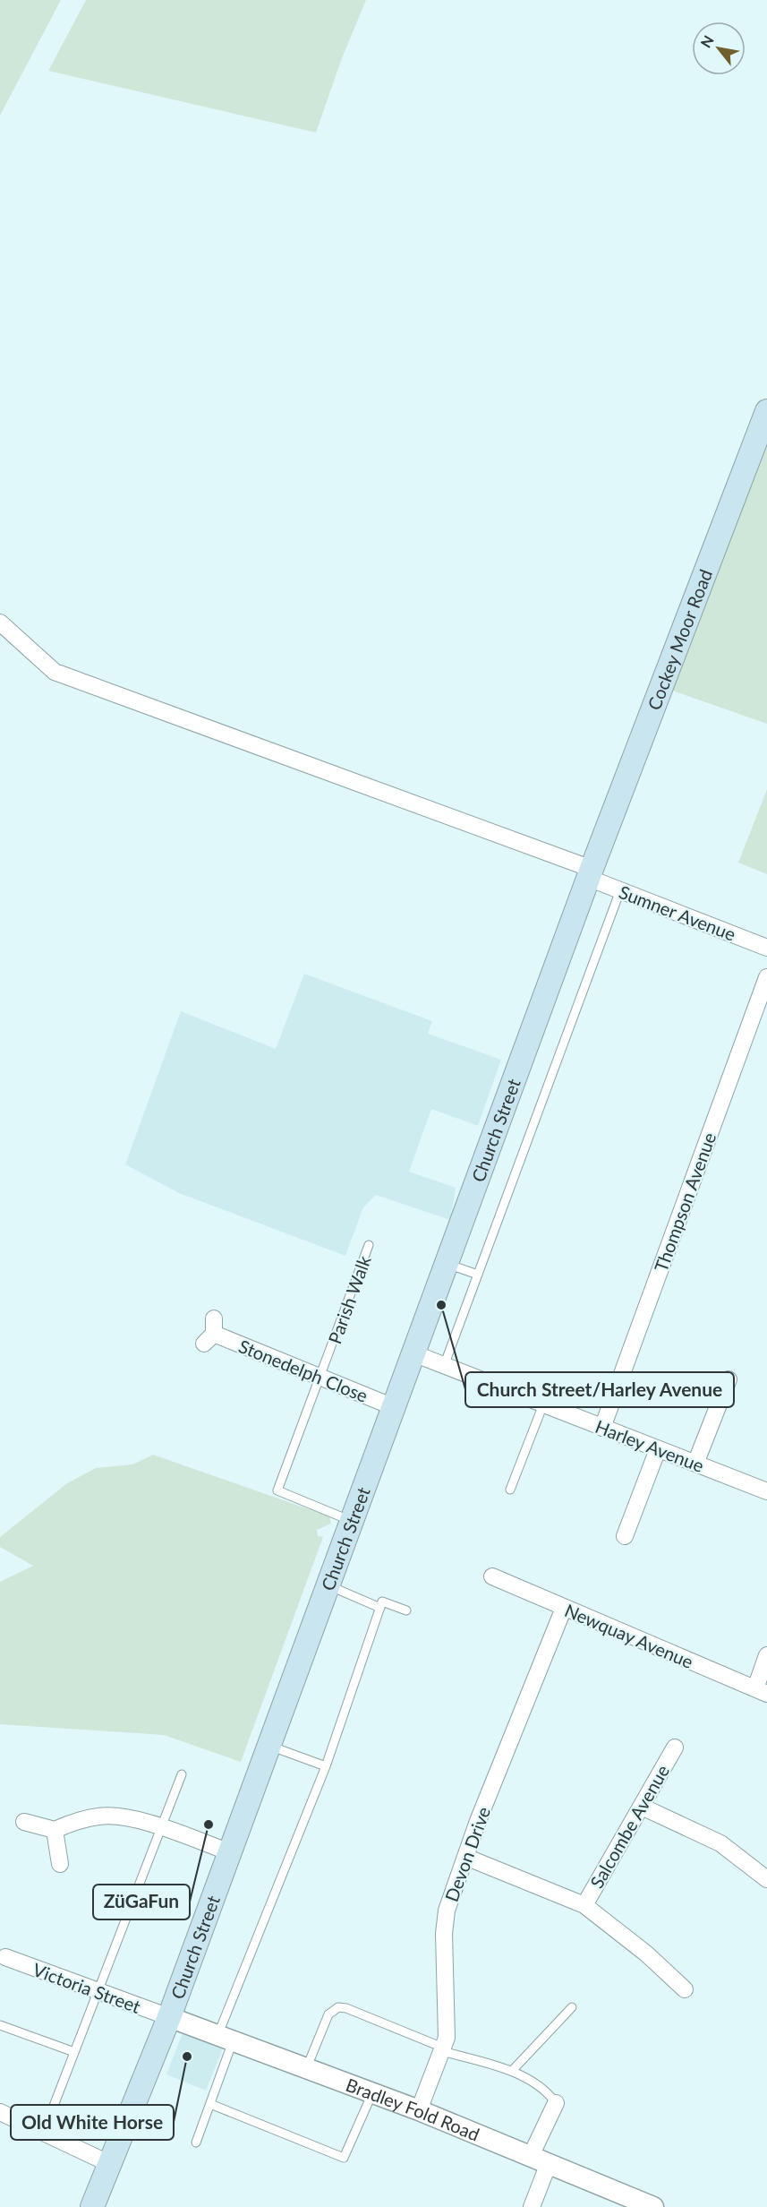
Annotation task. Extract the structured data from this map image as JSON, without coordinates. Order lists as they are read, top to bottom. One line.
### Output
{"streets":{"main road":["Cockey Moor Road","Church Street"],"street":["Sumner Avenue","Thompson Avenue","Stonedelph Close","Harley Avenue","Newquay Avenue","Salcombe Avenue","Devon Drive","Victoria Street","Bradley Fold Road"],"lane":["Parish Walk"]},"crossings":[["Cockey Moor Road","Sumner Avenue"],["Cockey Moor Road","Church Street"],["Sumner Avenue","Church Street"],["Church Street","Parish Walk"],["Church Street","Stonedelph Close"],["Church Street","Harley Avenue"],["Church Street","Victoria Street"],["Church Street","Bradley Fold Road"],["Thompson Avenue","Harley Avenue"],["Parish Walk","Stonedelph Close"],["Newquay Avenue","Devon Drive"],["Devon Drive","Bradley Fold Road"],["Victoria Street","Bradley Fold Road"]],"places":["Church Street/Harley Avenue","ZüGaFun","Old White Horse"],"north":"top left"}
